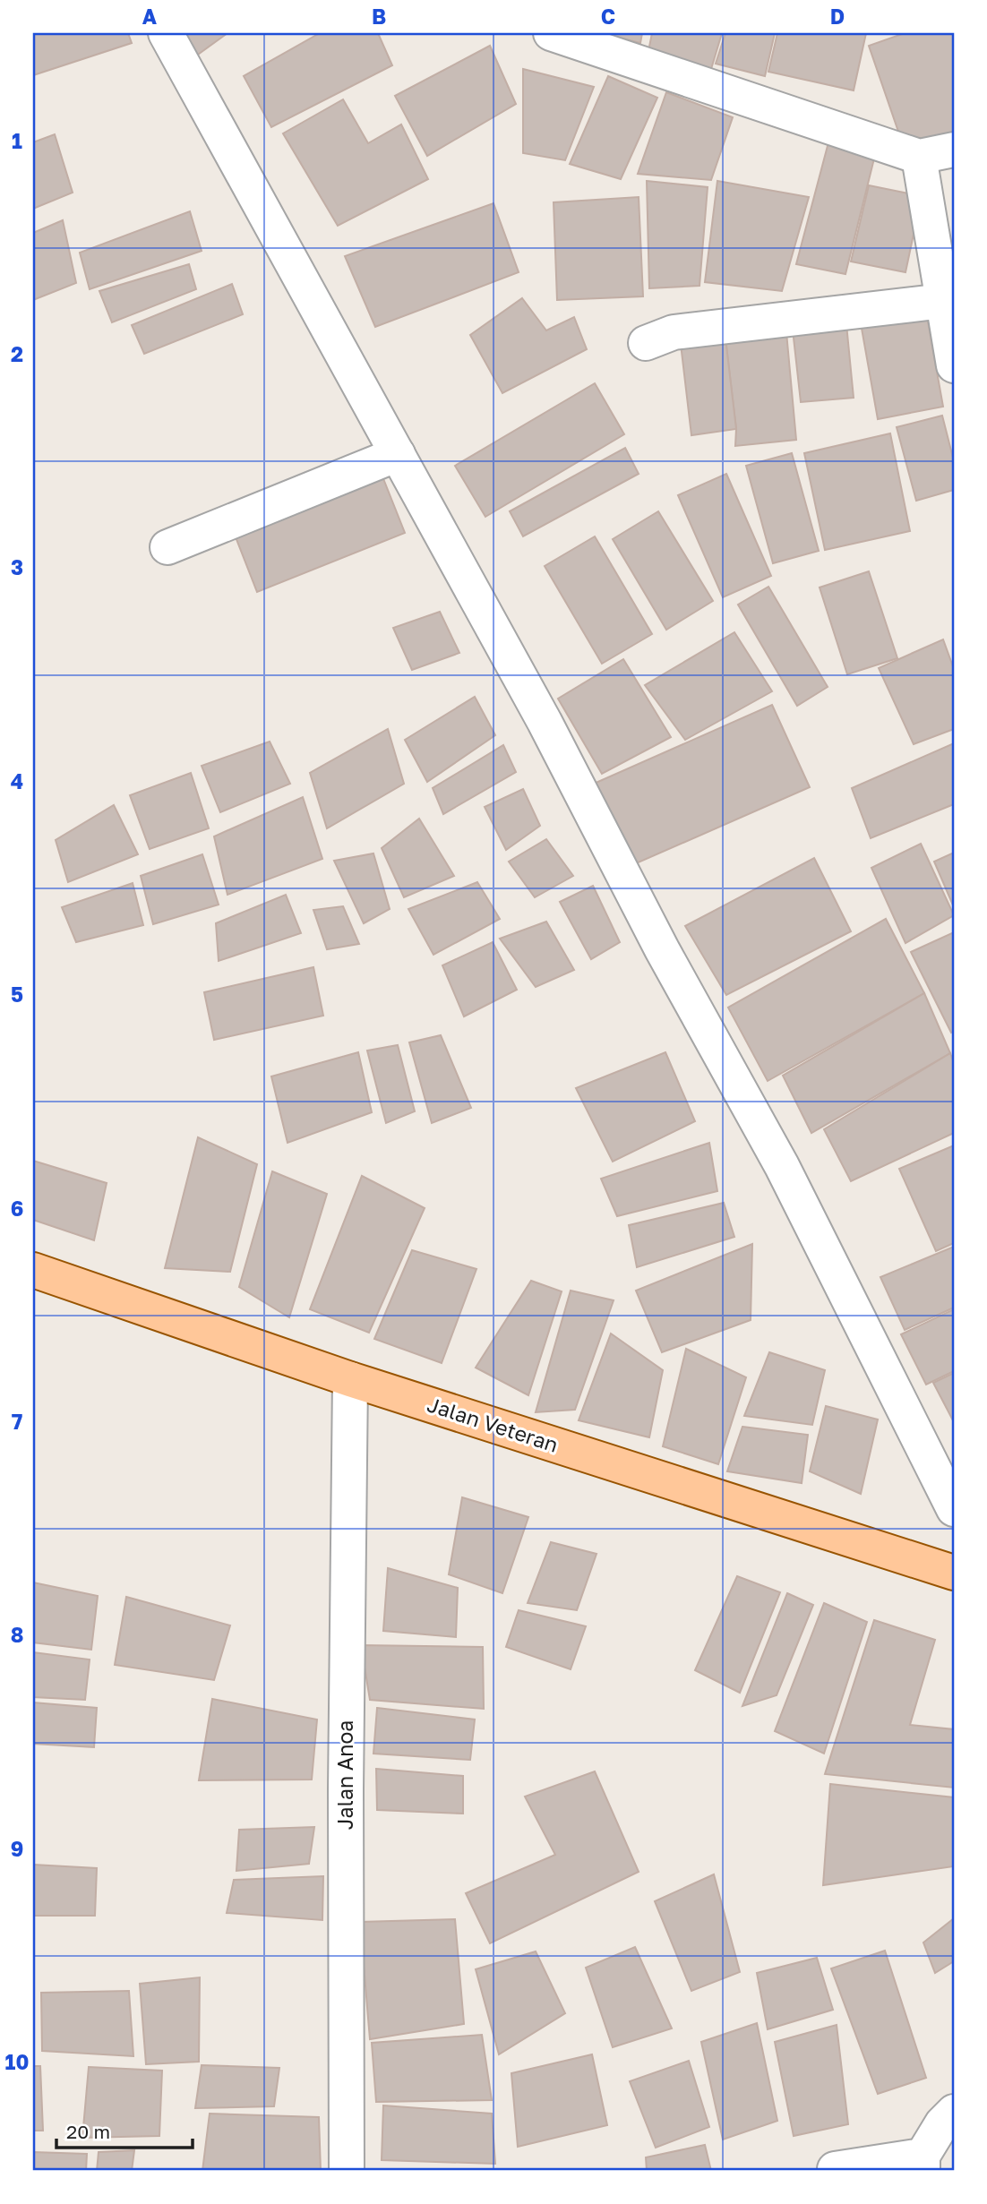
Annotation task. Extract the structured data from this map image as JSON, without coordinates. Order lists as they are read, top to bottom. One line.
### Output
{"streets":{"main road":["Jalan Veteran"],"street":["Jalan Anoa"]},"crossings":[["Jalan Veteran","Jalan Anoa"]],"scale_bar":"20 m","grid":{"columns":["A","B","C","D"],"rows":["1","2","3","4","5","6","7","8","9","10"]}}
